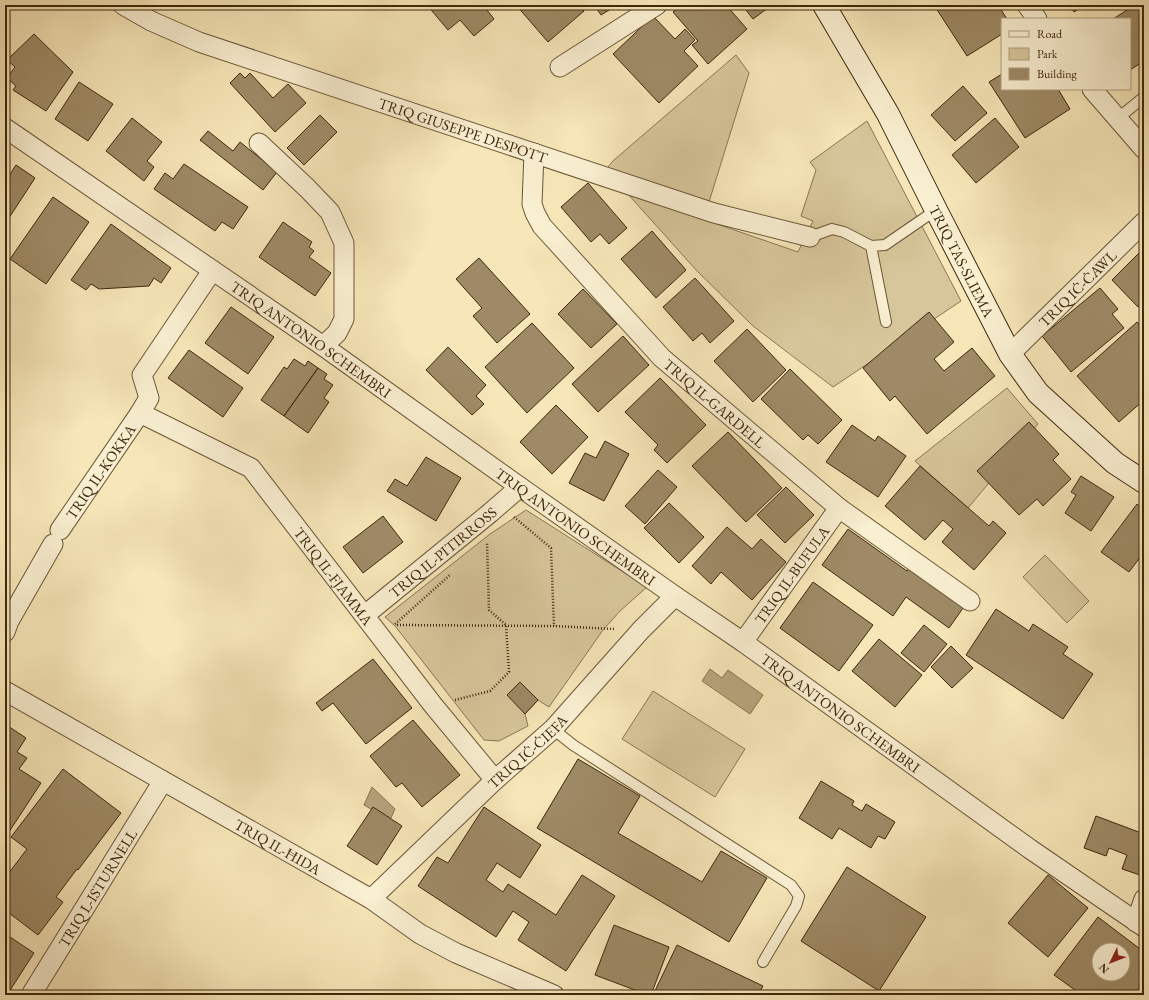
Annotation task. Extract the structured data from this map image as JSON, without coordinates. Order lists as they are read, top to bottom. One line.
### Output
{"streets":{"main road":["TRIQ TAS-SLIEMA"],"street":["TRIQ GIUSEPPE DESPOTT","TRIQ IĊ-ĊAWL","TRIQ ANTONIO SCHEMBRI","TRIQ IL-GARDELL","TRIQ IL-KOKKA","TRIQ IL-PITIRROSS","TRIQ IL-BUFULA","TRIQ IL-FJAMMA","TRIQ IĊ-ĊIEFA","TRIQ IL-ĦIDA","TRIQ L-ISTURNELL"]},"crossings":[["TRIQ GIUSEPPE DESPOTT","TRIQ IL-GARDELL"],["TRIQ TAS-SLIEMA","TRIQ IĊ-ĊAWL"],["TRIQ ANTONIO SCHEMBRI","TRIQ IL-KOKKA"],["TRIQ ANTONIO SCHEMBRI","TRIQ IL-PITIRROSS"],["TRIQ ANTONIO SCHEMBRI","TRIQ IL-BUFULA"],["TRIQ ANTONIO SCHEMBRI","TRIQ IĊ-ĊIEFA"],["TRIQ IL-GARDELL","TRIQ IL-BUFULA"],["TRIQ IL-KOKKA","TRIQ IL-FJAMMA"],["TRIQ IL-PITIRROSS","TRIQ IL-FJAMMA"],["TRIQ IL-FJAMMA","TRIQ IĊ-ĊIEFA"],["TRIQ IĊ-ĊIEFA","TRIQ IL-ĦIDA"],["TRIQ IL-ĦIDA","TRIQ L-ISTURNELL"]],"legend":["Road","Park","Building"],"north":"bottom left"}
